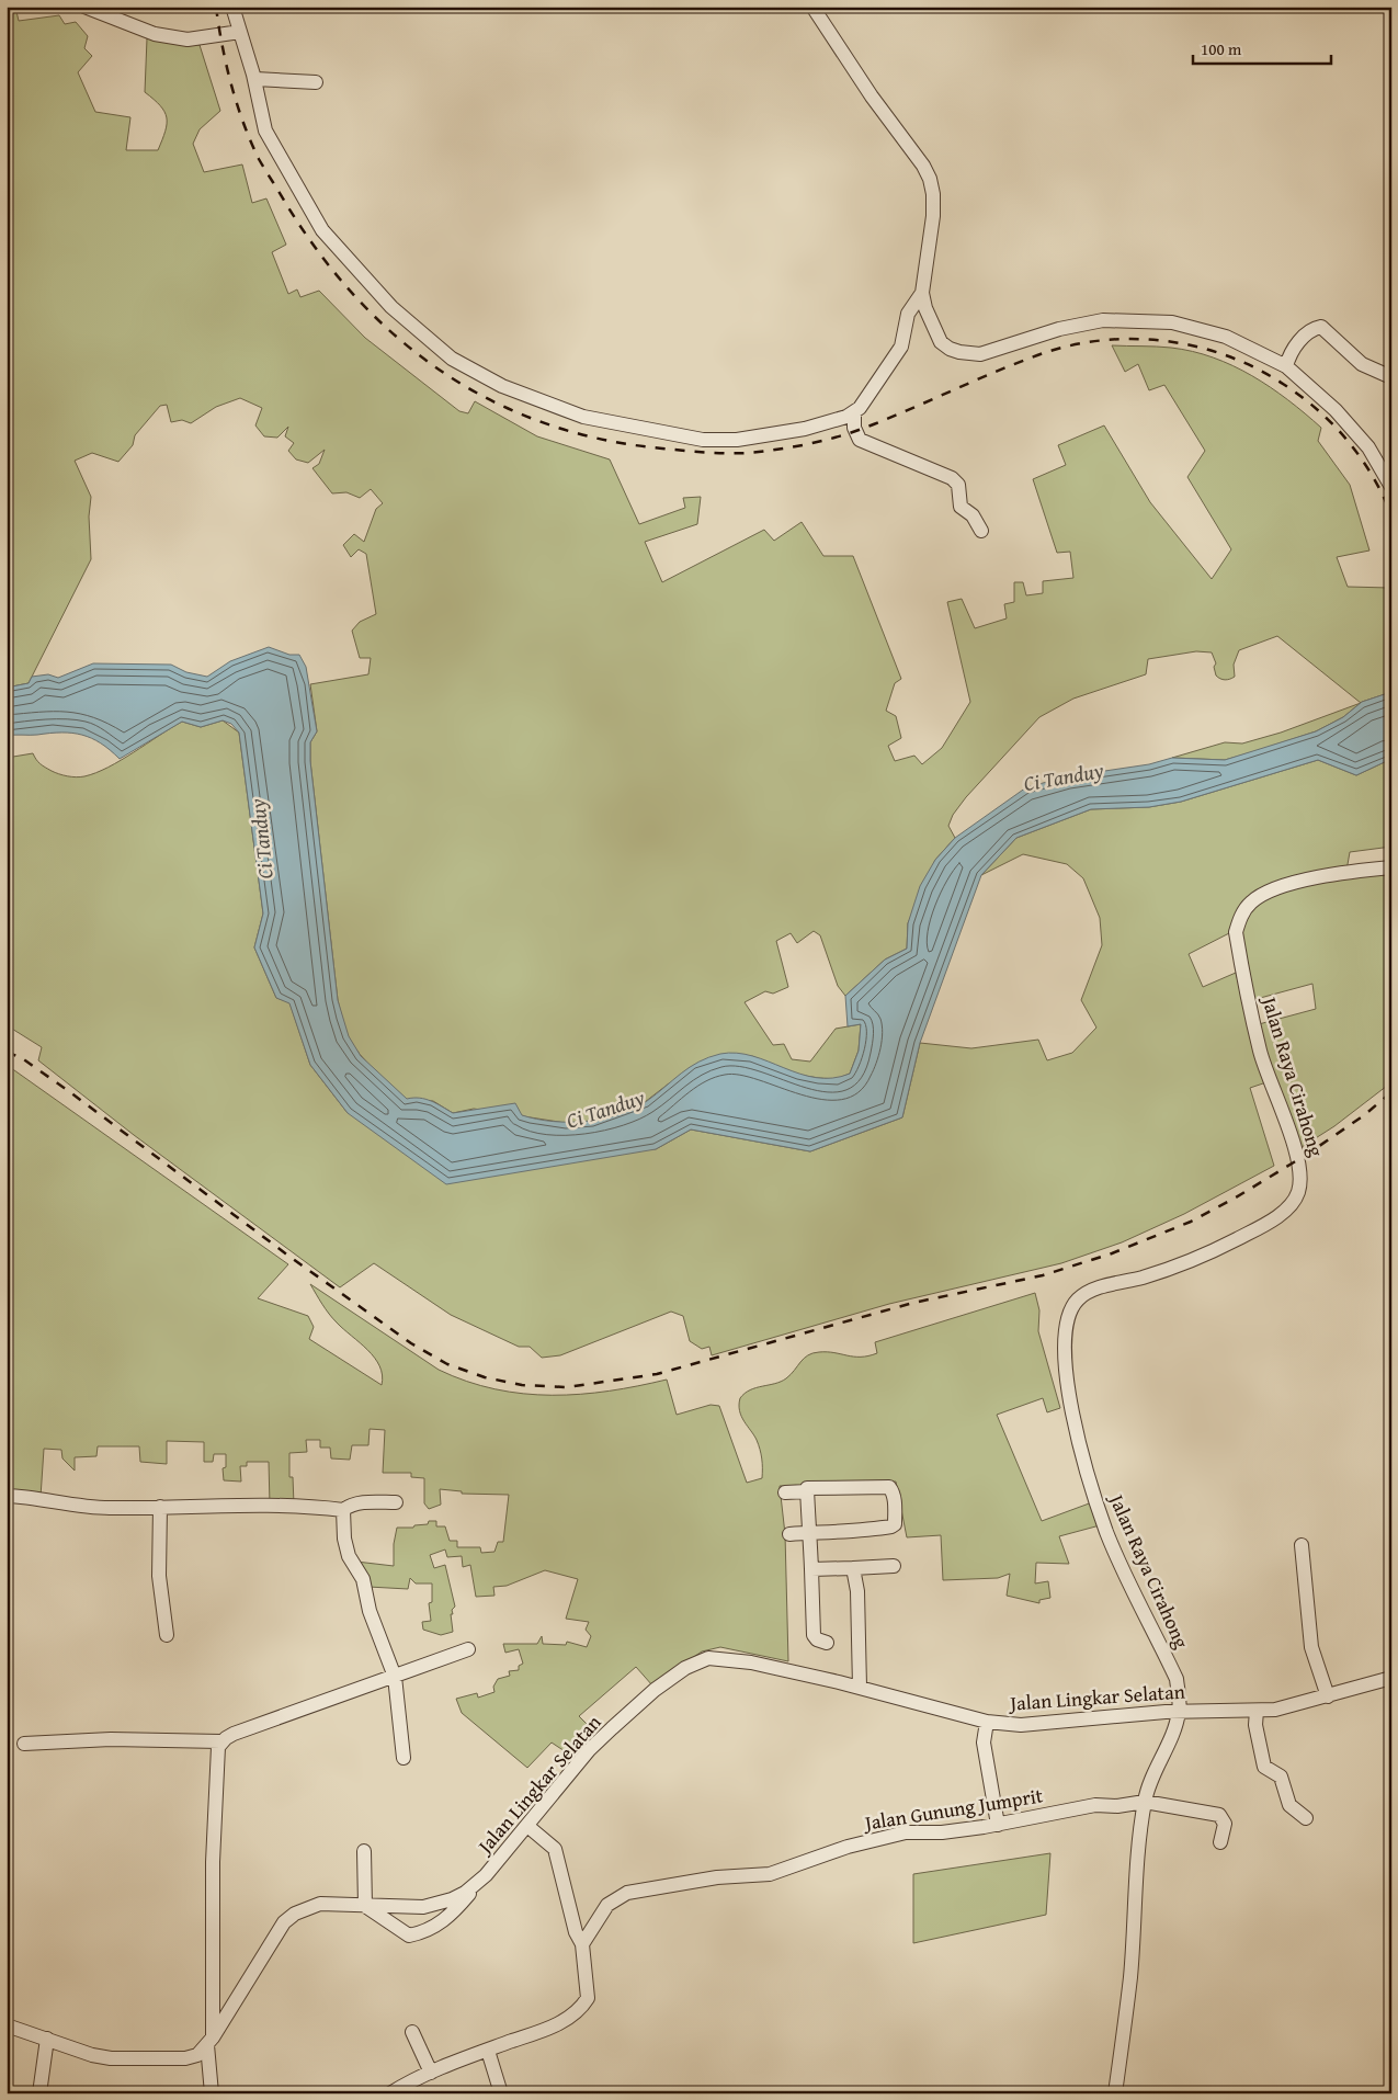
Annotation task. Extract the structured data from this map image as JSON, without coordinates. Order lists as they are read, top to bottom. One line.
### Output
{"streets":{"street":["Jalan Raya Cirahong","Jalan Lingkar Selatan","Jalan Gunung Jumprit"]},"crossings":[["Jalan Raya Cirahong","Jalan Lingkar Selatan"],["Jalan Raya Cirahong","Jalan Gunung Jumprit"]],"water":["Ci Tanduy"],"scale_bar":"100 m"}
